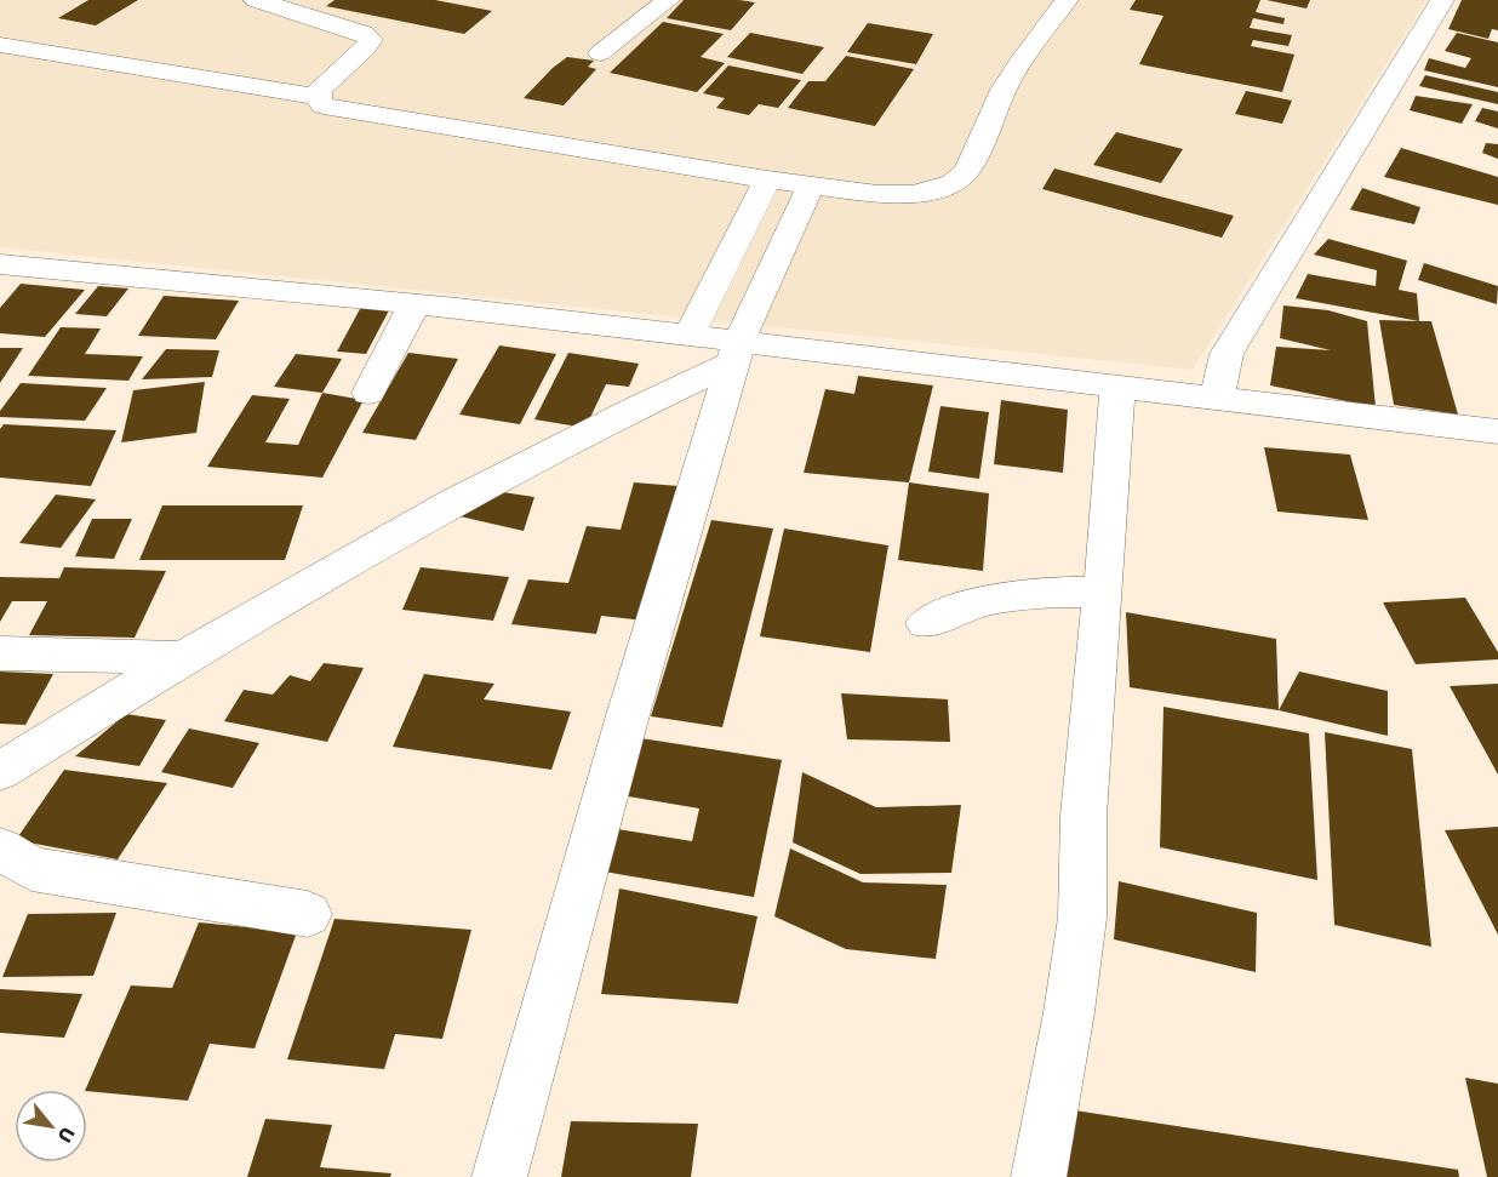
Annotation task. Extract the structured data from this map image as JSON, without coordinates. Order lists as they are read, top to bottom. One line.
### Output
{"north":"bottom right"}
